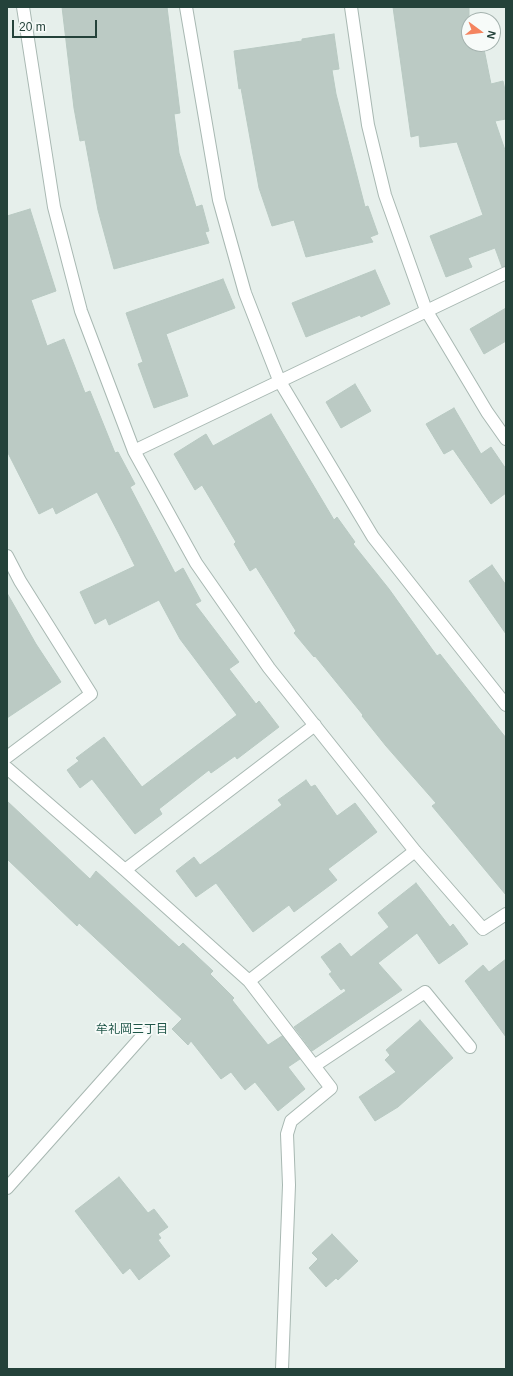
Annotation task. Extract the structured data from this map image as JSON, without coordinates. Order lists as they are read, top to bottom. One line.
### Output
{"districts":["牟礼岡三丁目"],"scale_bar":"20 m","north":"right"}
